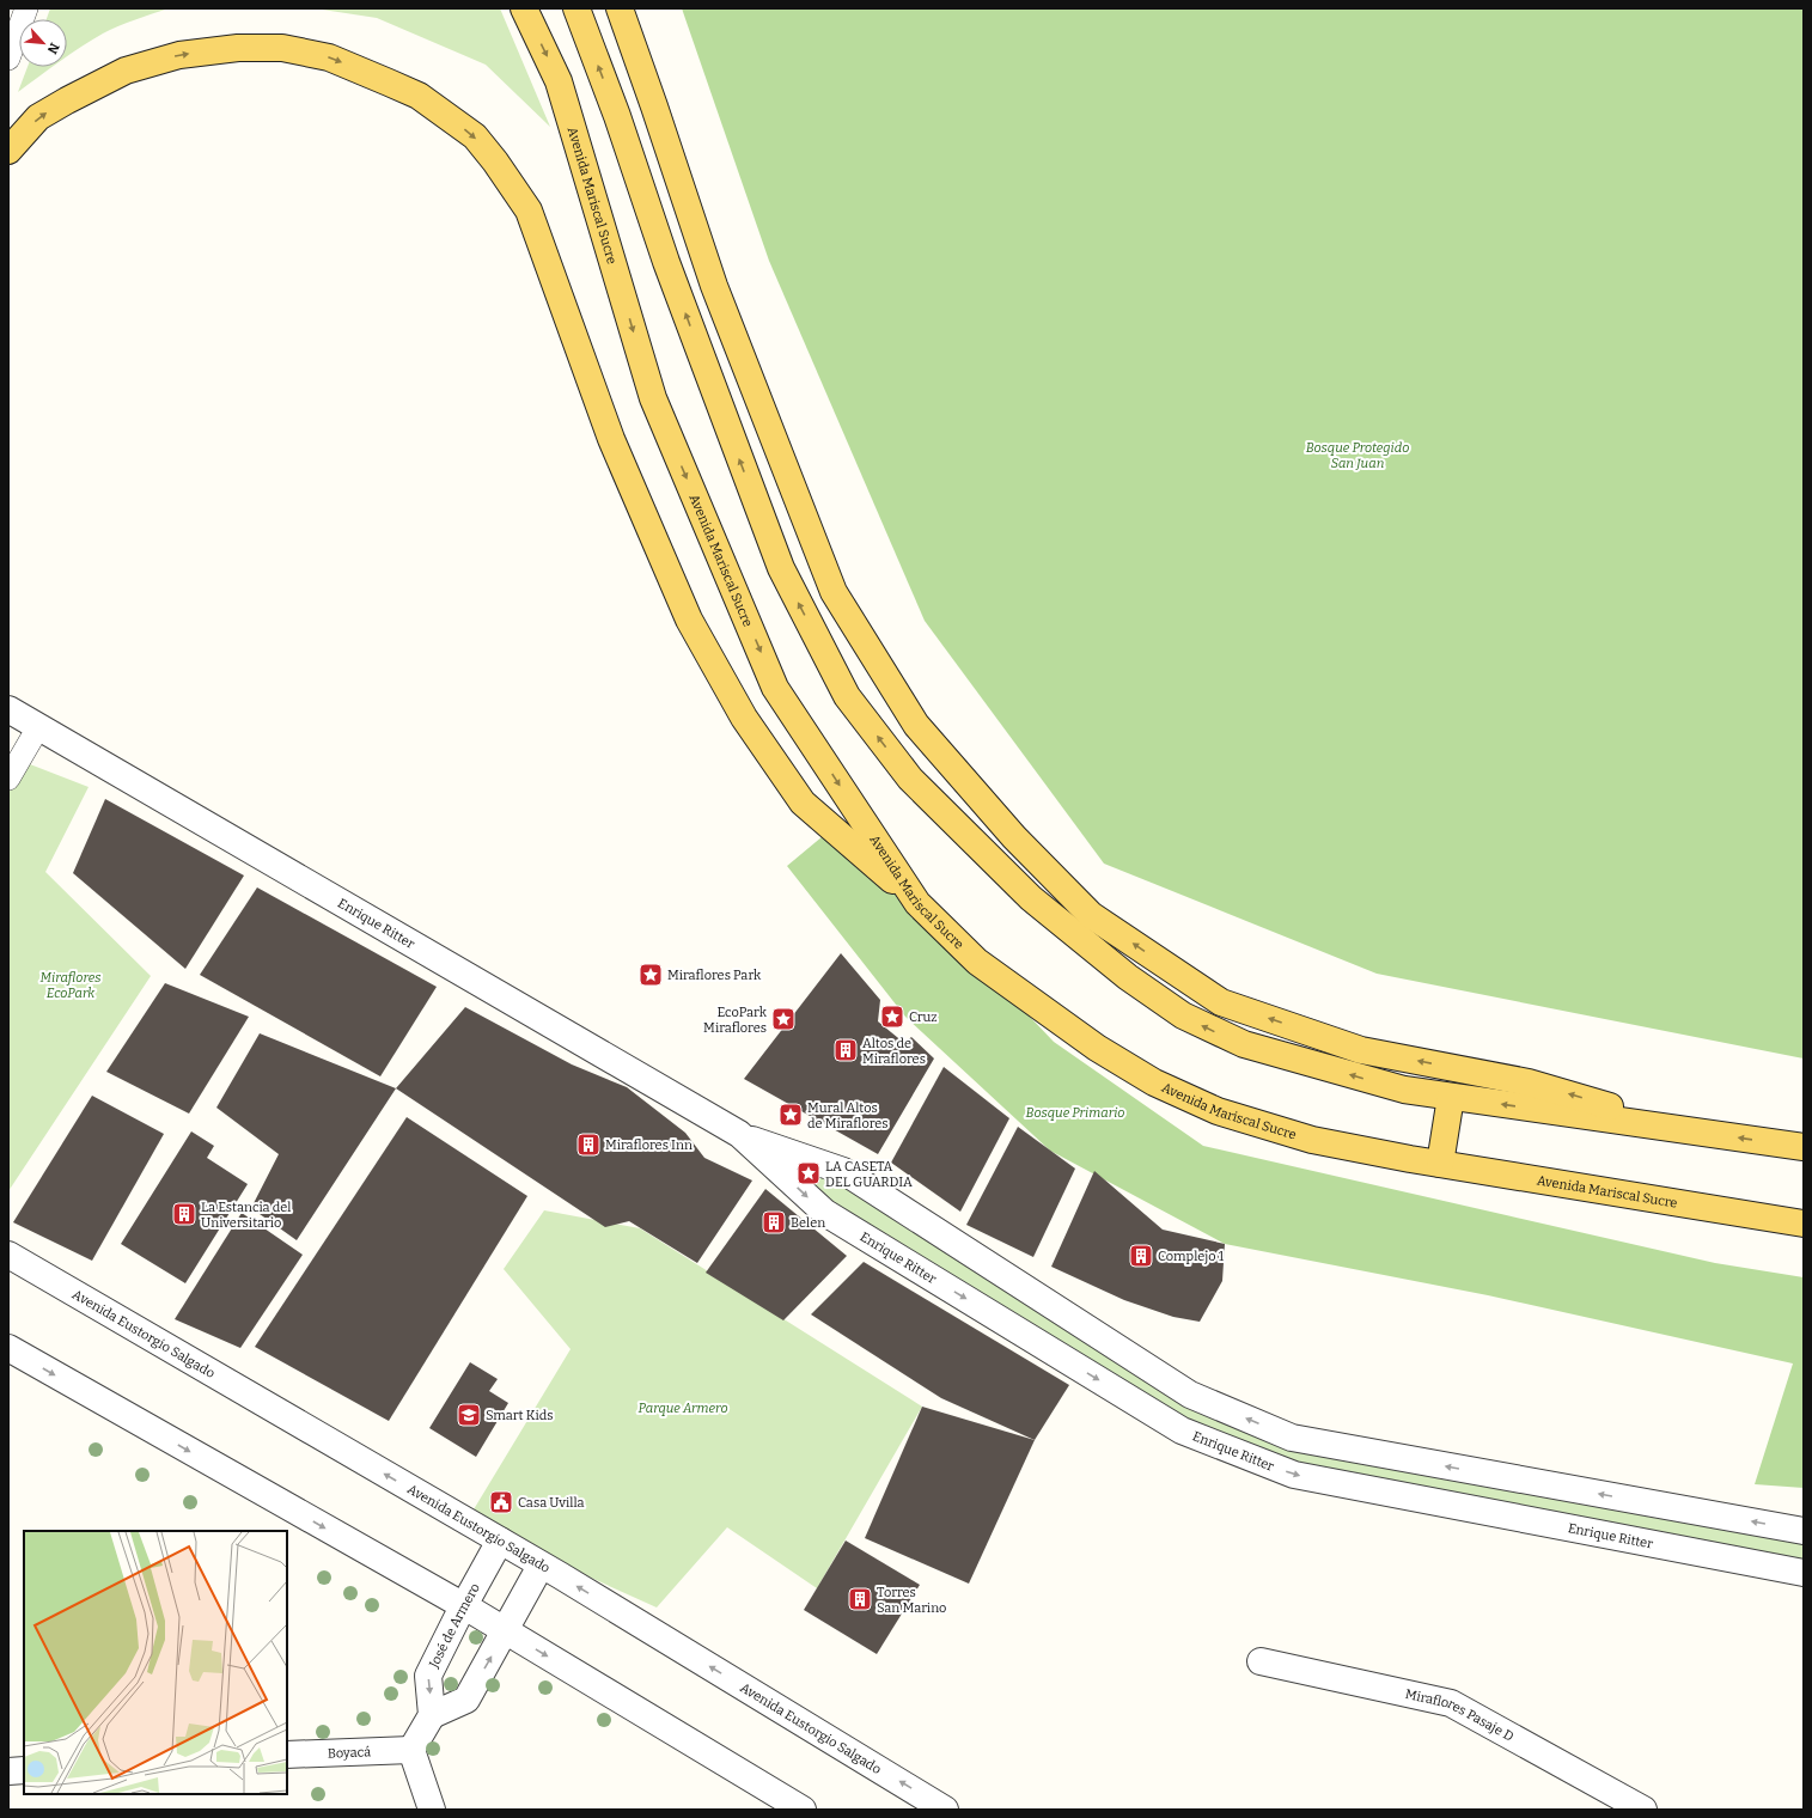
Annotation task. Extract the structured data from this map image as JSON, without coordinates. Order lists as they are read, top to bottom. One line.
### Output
{"streets":{"main road":["Avenida Mariscal Sucre"],"street":["Enrique Ritter","Avenida Eustorgio Salgado","José de Armero","Miraflores Pasaje D","Boyacá"]},"crossings":[["Avenida Eustorgio Salgado","José de Armero"]],"one_way":["José de Armero"],"parks":["Bosque Protegido San Juan","Miraflores EcoPark","Bosque Primario","Parque Armero"],"places":{"place":["Miraflores Park","Cruz","EcoPark Miraflores","Mural Altos de Miraflores","LA CASETA DEL GUARDIA"],"building":["Altos de Miraflores","Miraflores Inn","La Estancia del Universitario","Belen","Complejo 1","Torres San Marino"],"school or university":["Smart Kids"],"public building":["Casa Uvilla"]},"north":"bottom right"}
